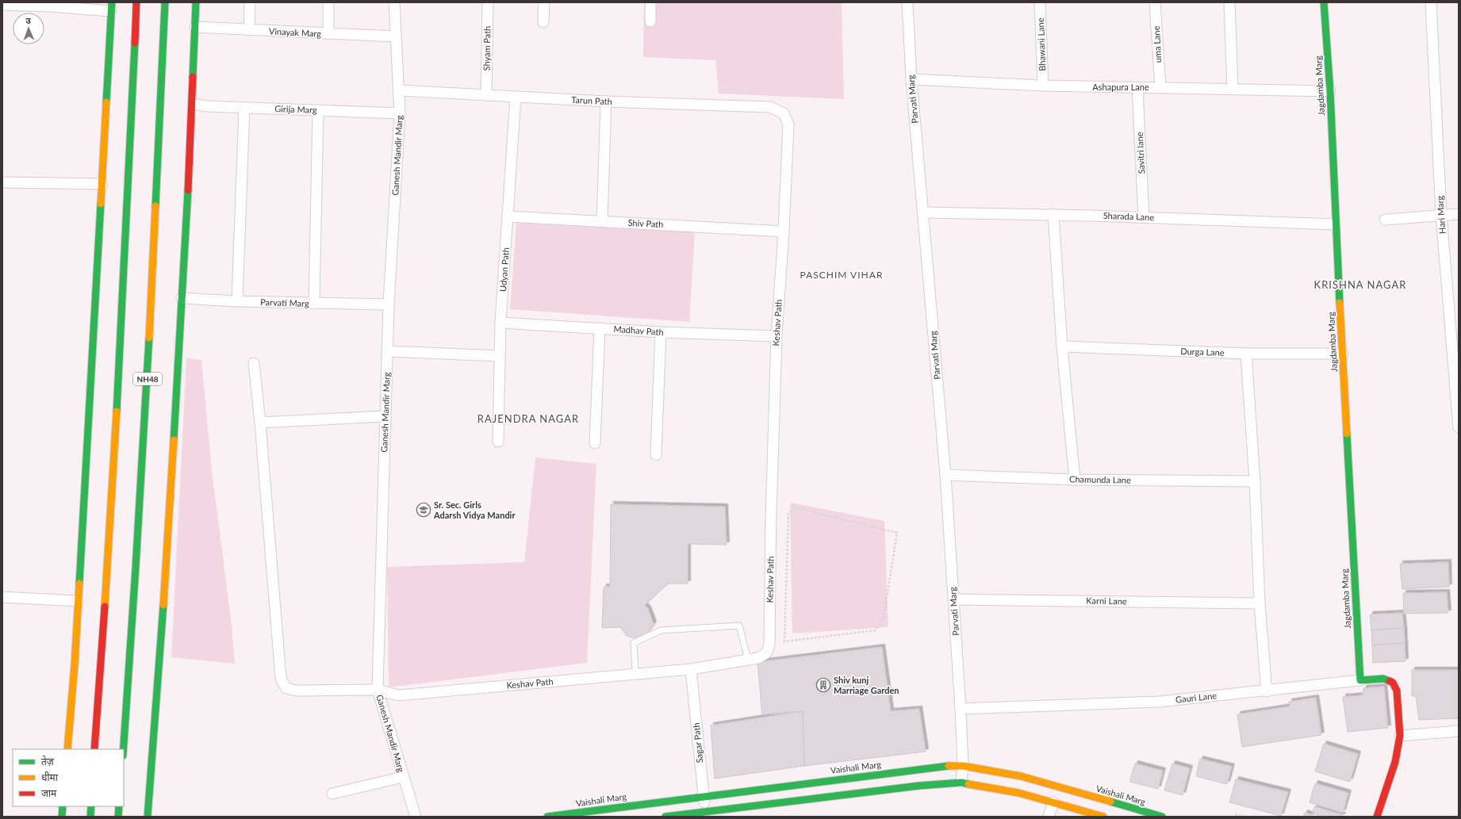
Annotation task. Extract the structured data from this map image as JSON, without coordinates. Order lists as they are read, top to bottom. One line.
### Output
{"streets":{"main road":["Jagdamba Marg","NH48","Gauri Lane","Vaishali Marg"],"street":["Vinayak Marg","Bhawani Lane","uma Lane","Shyam Path","Ashapura Lane","Parvati Marg","Tarun Path","Girija Marg","Savitri lane","Ganesh Mandir Marg","Hari Marg","Sharada Lane","Shiv Path","Udyan Path","Keshav Path","Madhav Path","Durga Lane","Chamunda Lane","Karni Lane","Sagar Path"]},"crossings":[["Vinayak Marg","Ganesh Mandir Marg"],["Bhawani Lane","Ashapura Lane"],["uma Lane","Ashapura Lane"],["Shyam Path","Tarun Path"],["Jagdamba Marg","Ashapura Lane"],["Jagdamba Marg","Sharada Lane"],["Jagdamba Marg","Durga Lane"],["Jagdamba Marg","Gauri Lane"],["Ashapura Lane","Parvati Marg"],["Ashapura Lane","Savitri lane"],["Parvati Marg","Ganesh Mandir Marg"],["Parvati Marg","Sharada Lane"],["Parvati Marg","Chamunda Lane"],["Parvati Marg","Karni Lane"],["Parvati Marg","Gauri Lane"],["Tarun Path","Ganesh Mandir Marg"],["Tarun Path","Udyan Path"],["Tarun Path","Keshav Path"],["Girija Marg","Ganesh Mandir Marg"],["Savitri lane","Sharada Lane"],["Ganesh Mandir Marg","Keshav Path"],["Shiv Path","Udyan Path"],["Shiv Path","Keshav Path"],["Udyan Path","Madhav Path"],["Keshav Path","Madhav Path"],["Keshav Path","Sagar Path"],["Sagar Path","Vaishali Marg"]],"districts":["PASCHIM VIHAR","KRISHNA NAGAR","RAJENDRA NAGAR"],"places":{"school or university":["Sr. Sec. Girls Adarsh Vidya Mandir"],"building":["Shiv kunj Marriage Garden"]},"legend":["तेज़","धीमा","जाम"],"north":"top"}
